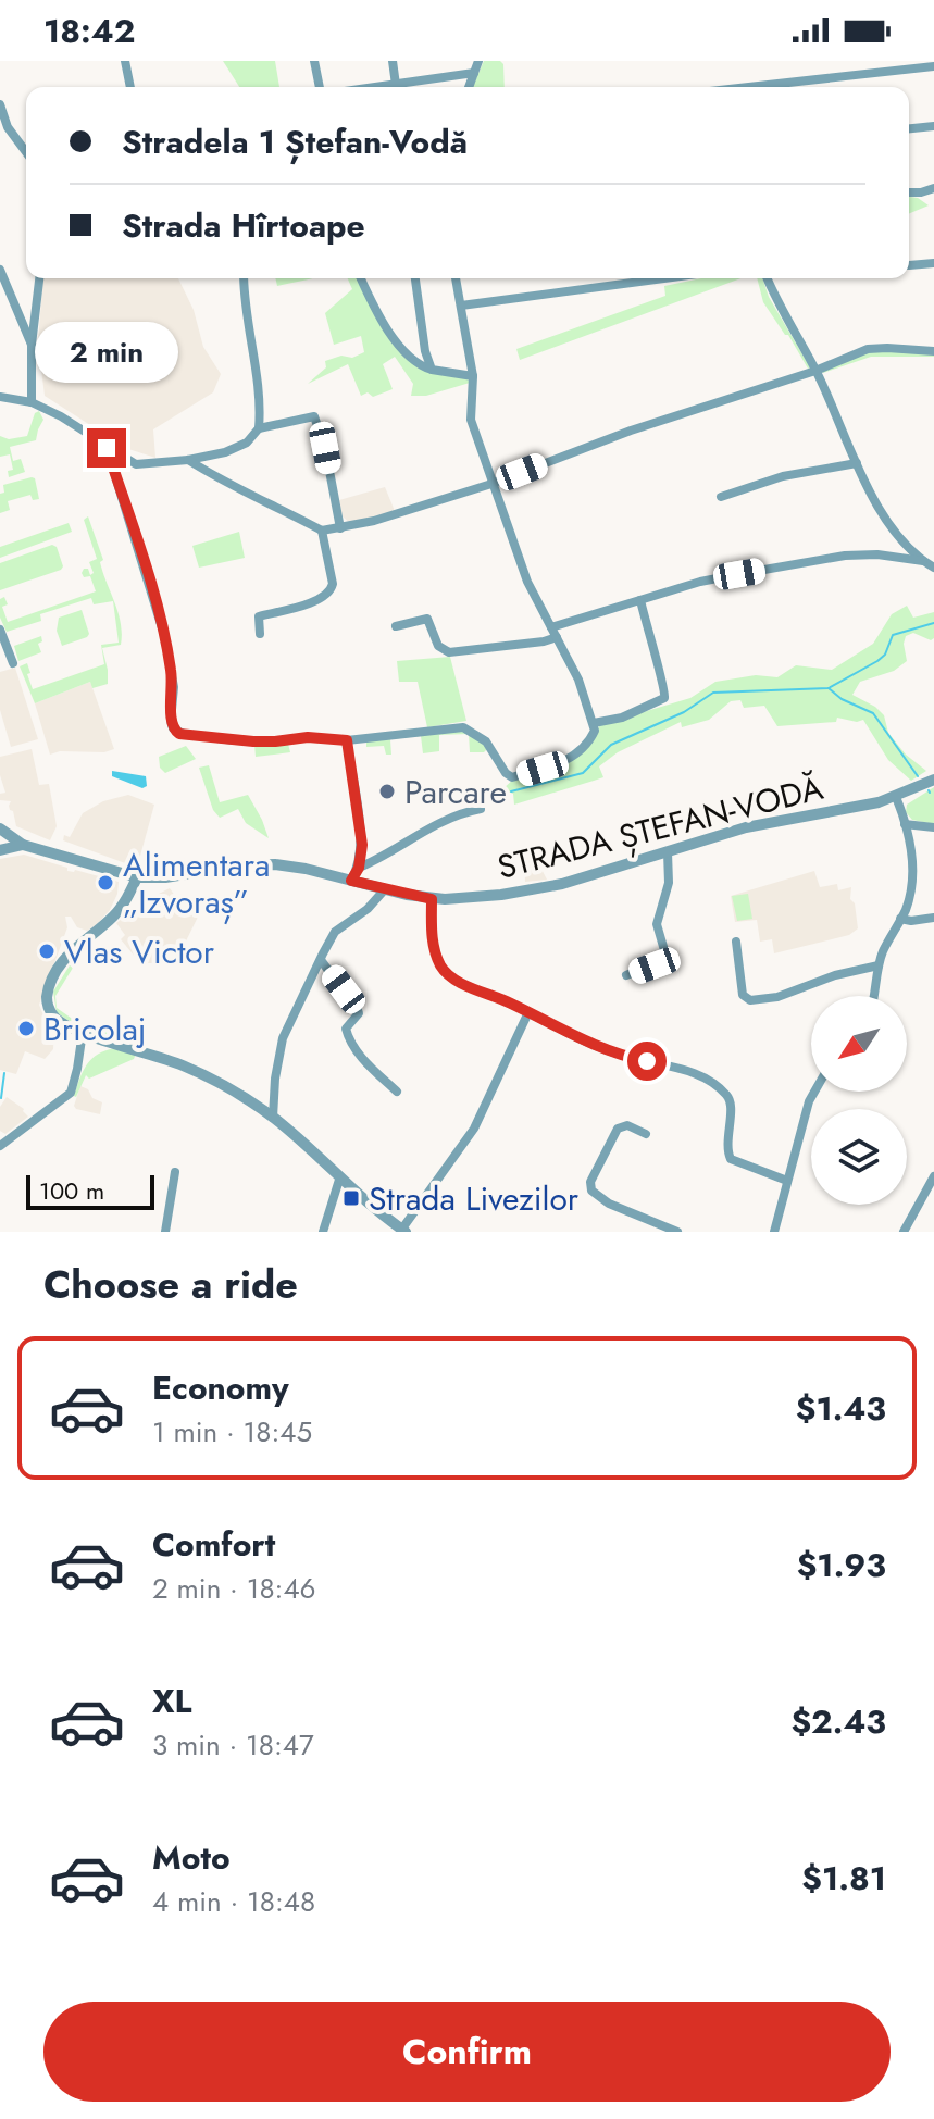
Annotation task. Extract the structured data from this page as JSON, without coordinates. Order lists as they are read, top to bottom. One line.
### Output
{"streets":{"street":["STRADA ȘTEFAN-VODĂ"]},"places":{"other":["Parcare","Alimentara „Izvoraș”","Vlas Victor","Bricolaj"],"transit":["Strada Livezilor"]},"scale_bar":"100 m","north":"bottom left","page":{"status":"18:42","banner":["Stradela 1 Ștefan-Vodă","Strada Hîrtoape"],"bubble":"2 min","scale":"100 m","heading":"Choose a ride","list":[{"name":"Economy","note":"1 min · 18:45","value":"$1.43"},{"name":"Comfort","note":"2 min · 18:46","value":"$1.93"},{"name":"XL","note":"3 min · 18:47","value":"$2.43"},{"name":"Moto","note":"4 min · 18:48","value":"$1.81"}],"buttons":"Confirm"}}
